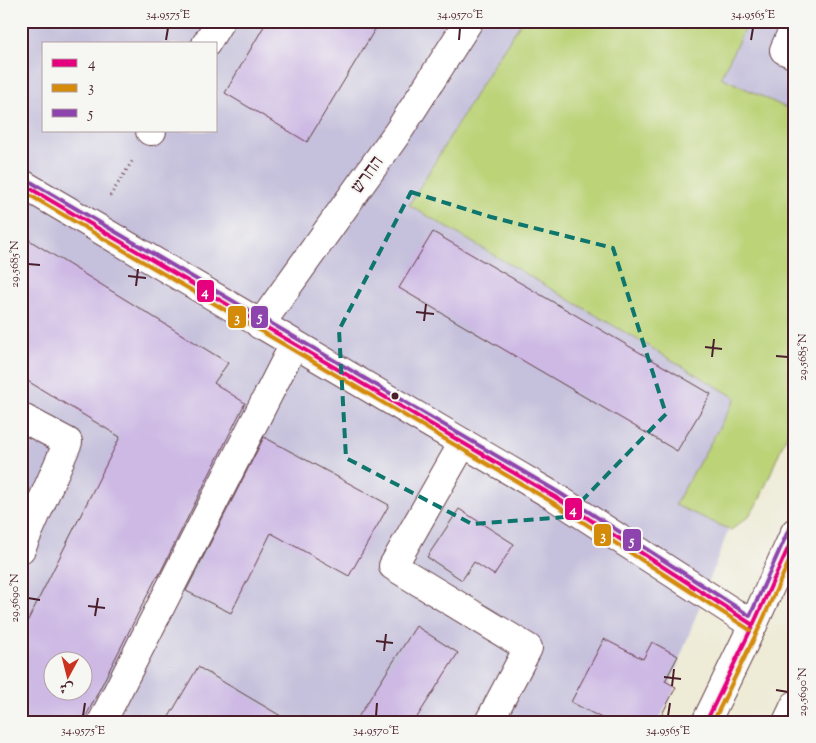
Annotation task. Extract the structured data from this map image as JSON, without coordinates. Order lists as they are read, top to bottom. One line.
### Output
{"streets":{"street":["החרש"]},"lines":["transit line 5","transit line 4","transit line 3"],"legend":["4","3","5"],"north":"bottom","coordinates":["34.9575°E","34.9570°E","34.9565°E","29.5685°N","29.5690°N"]}
